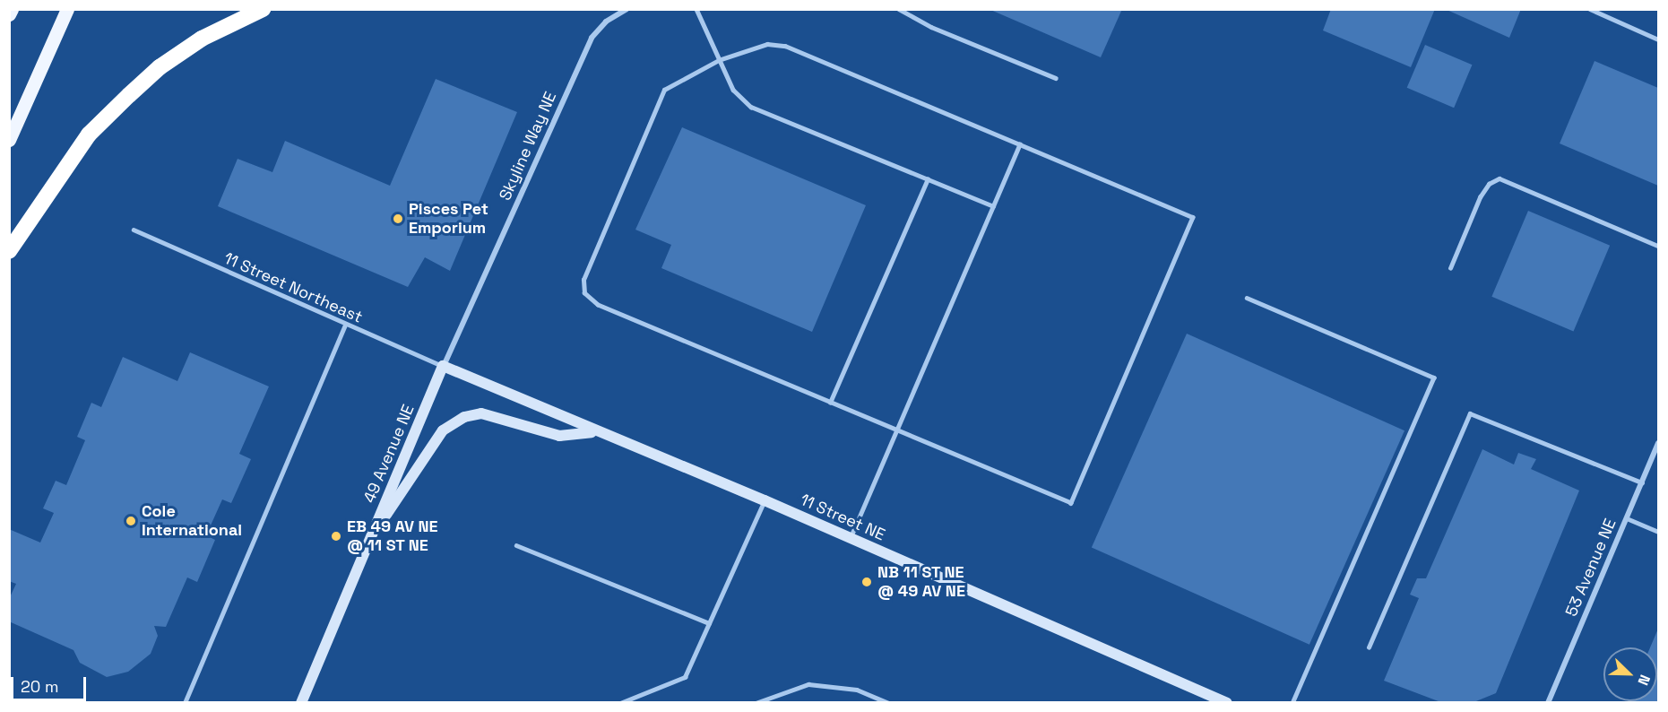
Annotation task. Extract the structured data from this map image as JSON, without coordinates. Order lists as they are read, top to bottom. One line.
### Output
{"streets":{"street":["Skyline Way NE","49 Avenue NE","11 Street NE","53 Avenue NE"],"lane":["11 Street Northeast"]},"crossings":[["Skyline Way NE","11 Street Northeast"],["Skyline Way NE","49 Avenue NE"],["Skyline Way NE","11 Street NE"],["11 Street Northeast","49 Avenue NE"],["11 Street Northeast","11 Street NE"],["49 Avenue NE","11 Street NE"]],"places":["Pisces Pet Emporium","Cole International","EB 49 AV NE @ 11 ST NE","NB 11 ST NE @ 49 AV NE"],"scale_bar":"20 m","north":"bottom right"}
